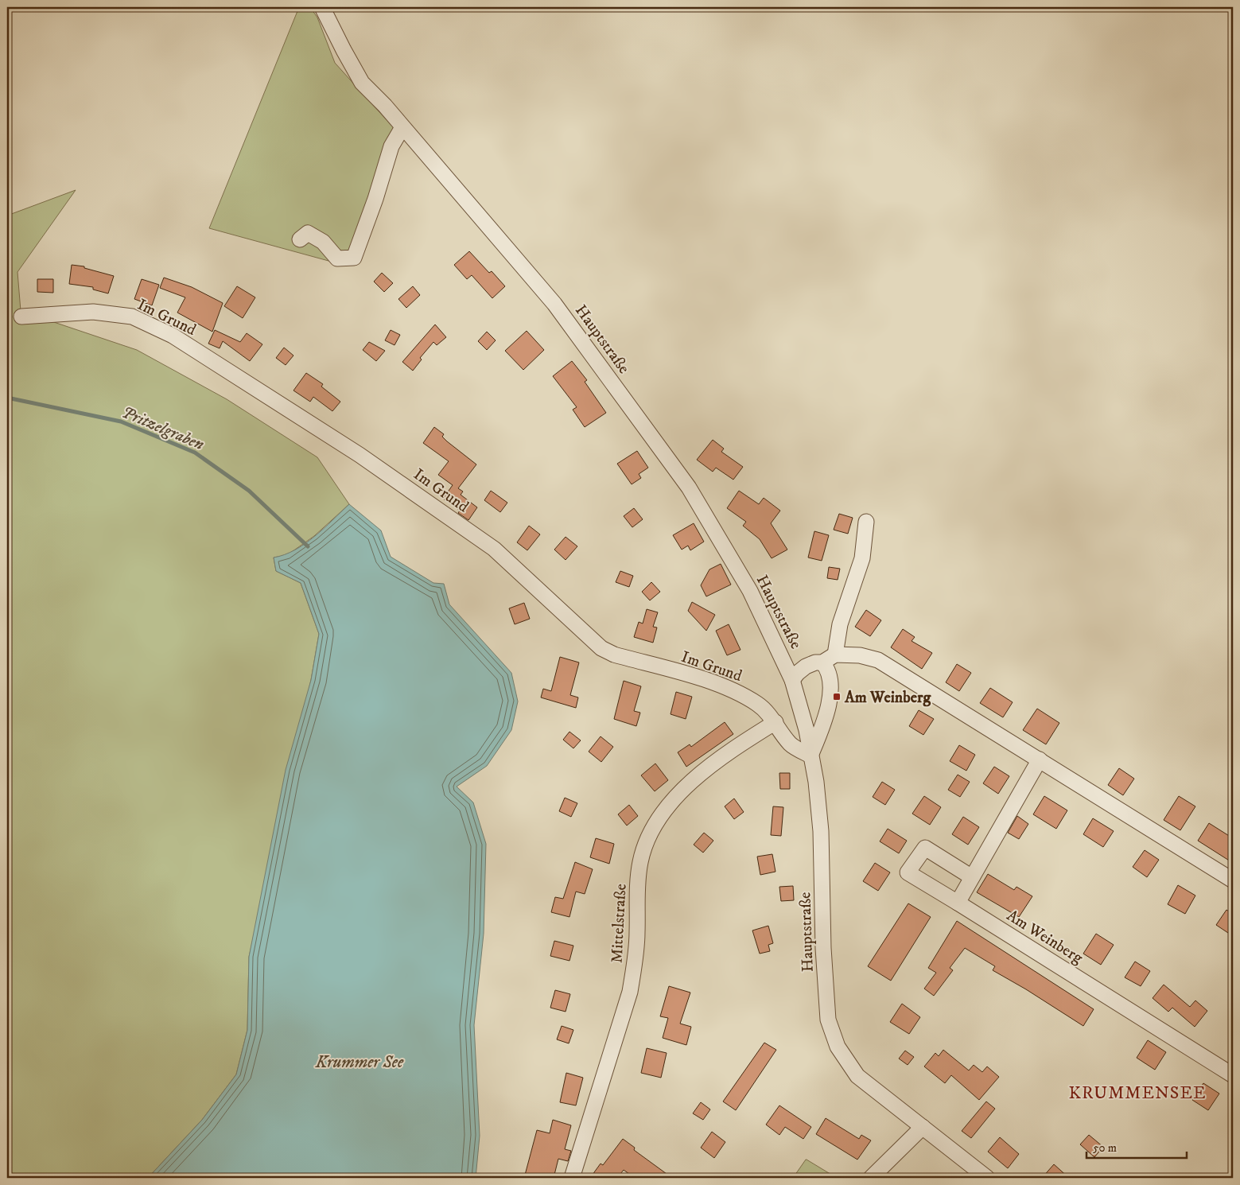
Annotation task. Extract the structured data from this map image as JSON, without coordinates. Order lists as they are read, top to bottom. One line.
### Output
{"streets":{"street":["Im Grund","Hauptstraße","Mittelstraße","Am Weinberg"]},"crossings":[["Im Grund","Hauptstraße"],["Im Grund","Mittelstraße"]],"districts":["KRUMMENSEE"],"water":["Pritzelgraben","Krummer See"],"places":{"transit":["Am Weinberg"]},"scale_bar":"50 m"}
